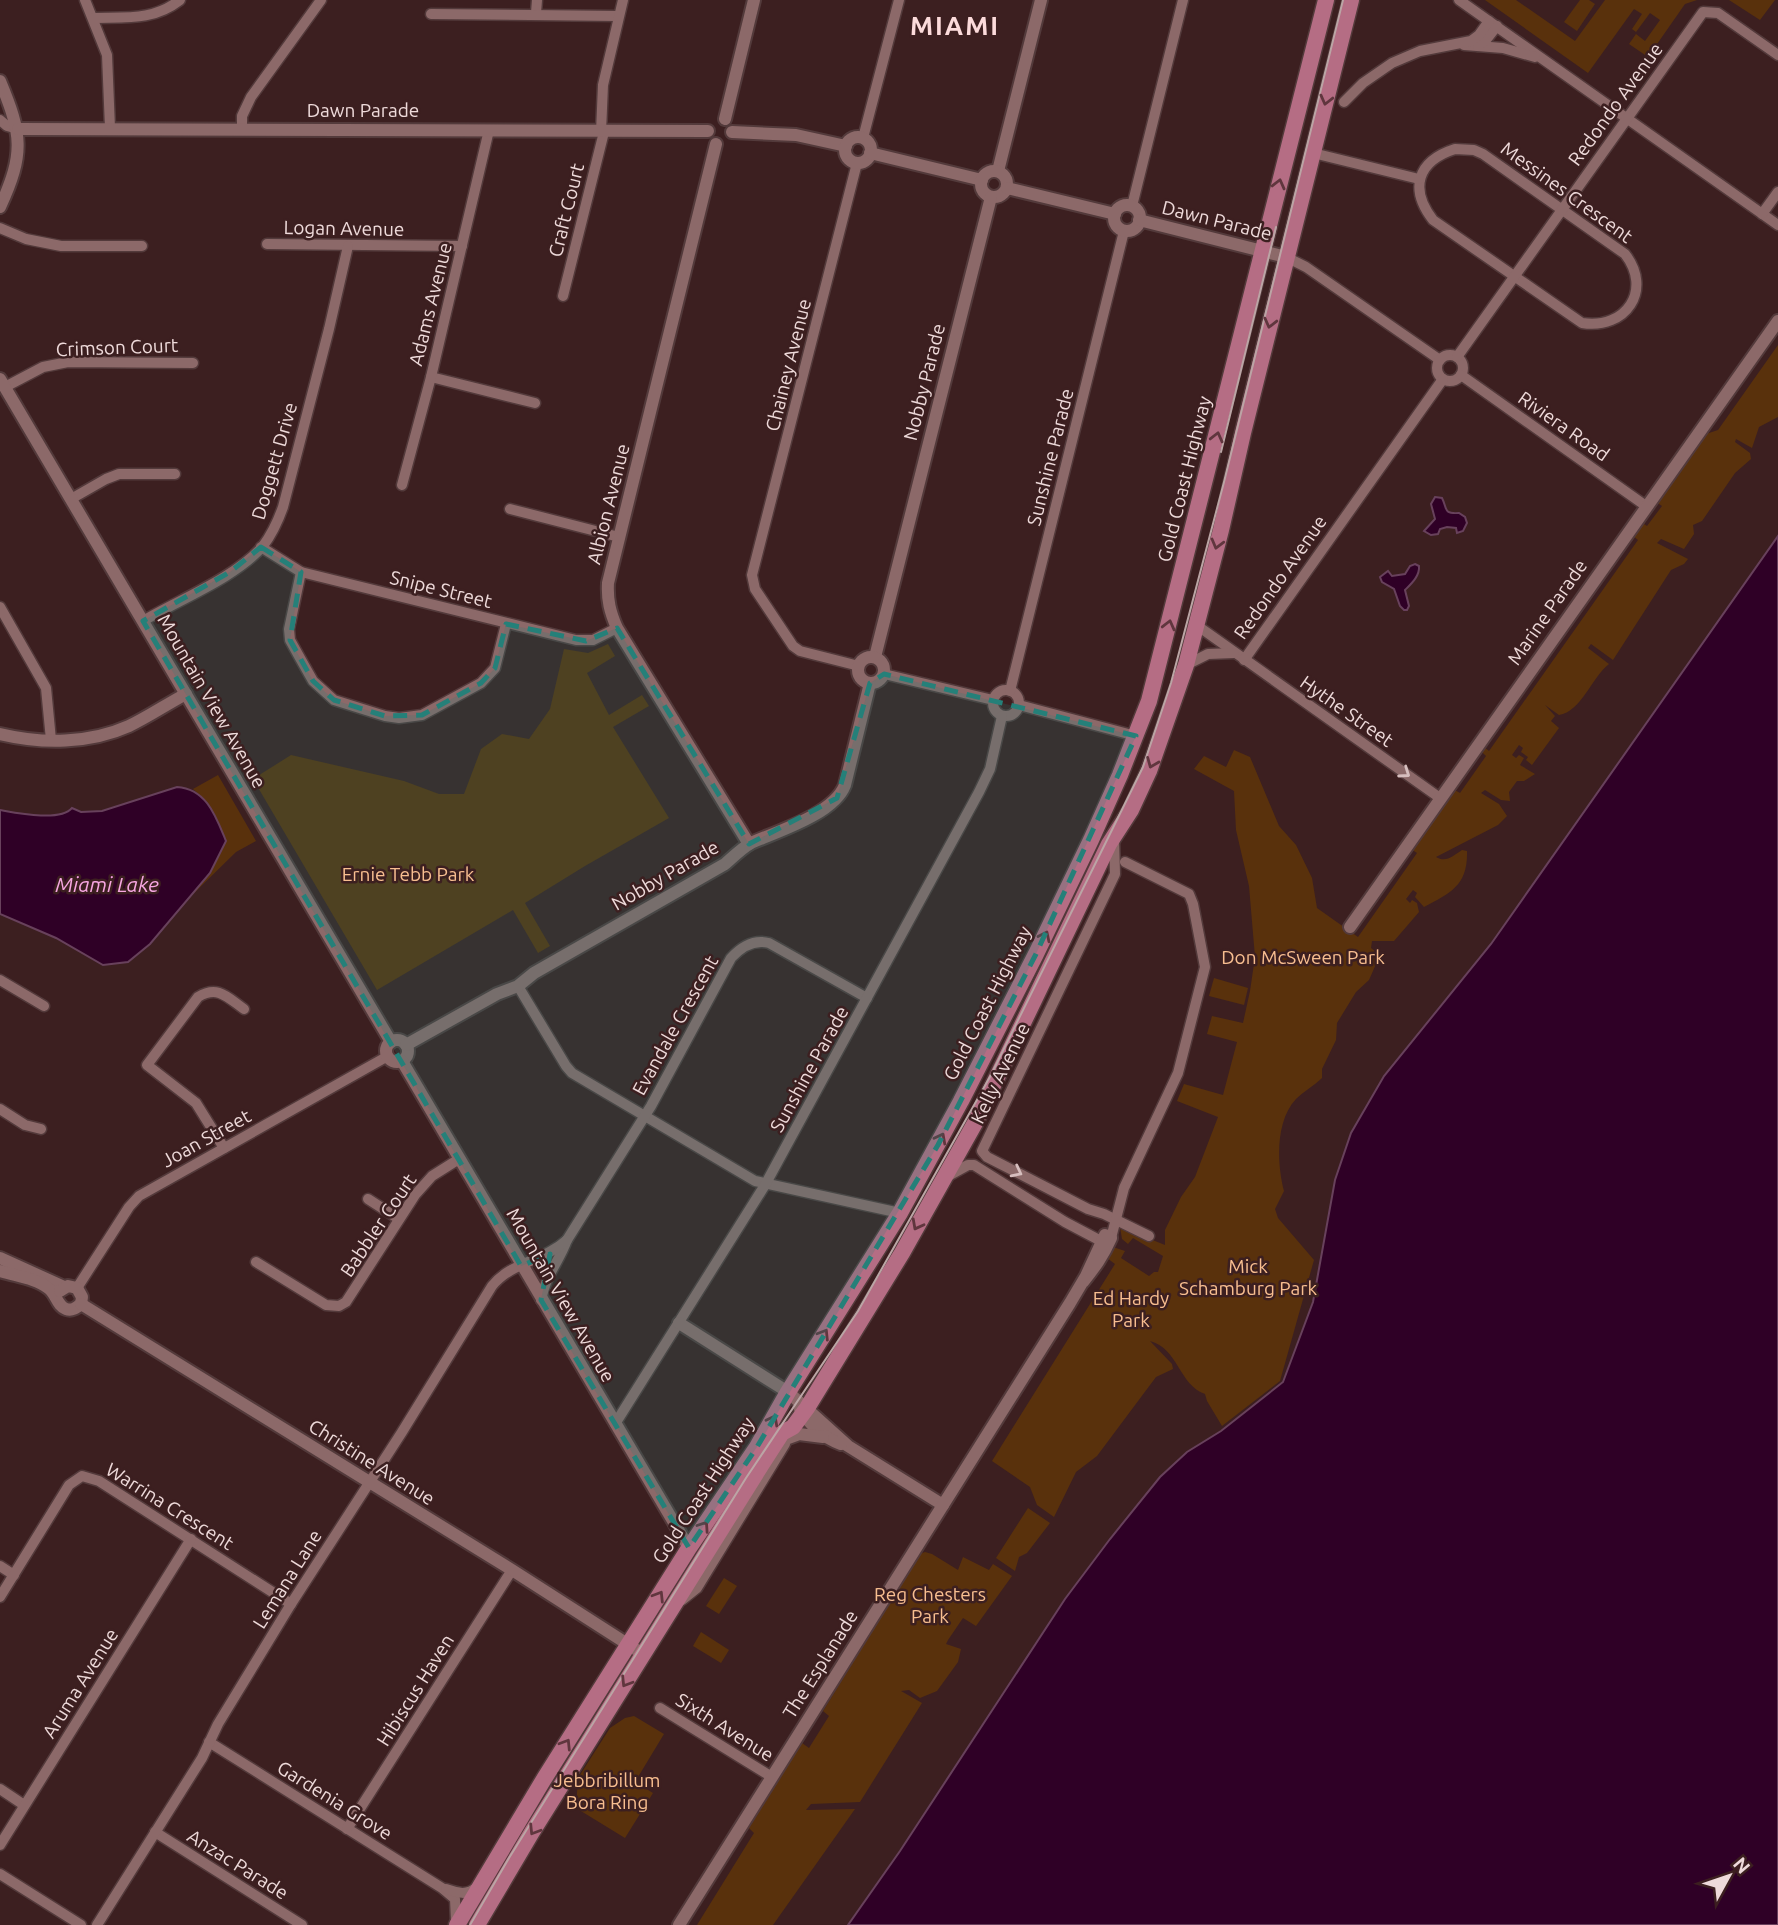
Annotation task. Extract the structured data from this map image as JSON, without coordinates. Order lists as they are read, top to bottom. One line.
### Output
{"streets":{"highway":["Gold Coast Highway"],"street":["Redondo Avenue","Dawn Parade","Messines Crescent","Craft Court","Logan Avenue","Adams Avenue","Crimson Court","Chainey Avenue","Nobby Parade","Riviera Road","Sunshine Parade","Doggett Drive","Albion Avenue","Snipe Street","Marine Parade","Mountain View Avenue","Hythe Street","Evandale Crescent","Kelly Avenue","Joan Street","Babbler Court","Christine Avenue","Warrina Crescent","Lemana Lane","The Esplanade","Aruma Avenue","Hibiscus Haven","Sixth Avenue","Gardenia Grove","Anzac Parade"]},"crossings":[["Redondo Avenue","Messines Crescent"],["Redondo Avenue","Riviera Road"],["Redondo Avenue","Hythe Street"],["Dawn Parade","Craft Court"],["Dawn Parade","Adams Avenue"],["Dawn Parade","Sunshine Parade"],["Dawn Parade","Gold Coast Highway"],["Dawn Parade","Albion Avenue"],["Logan Avenue","Adams Avenue"],["Logan Avenue","Doggett Drive"],["Crimson Court","Mountain View Avenue"],["Chainey Avenue","Nobby Parade"],["Nobby Parade","Albion Avenue"],["Nobby Parade","Mountain View Avenue"],["Nobby Parade","Joan Street"],["Riviera Road","Marine Parade"],["Sunshine Parade","Mountain View Avenue"],["Sunshine Parade","Evandale Crescent"],["Doggett Drive","Snipe Street"],["Doggett Drive","Mountain View Avenue"],["Gold Coast Highway","Mountain View Avenue"],["Gold Coast Highway","Hythe Street"],["Gold Coast Highway","Kelly Avenue"],["Gold Coast Highway","Christine Avenue"],["Gold Coast Highway","Gardenia Grove"],["Albion Avenue","Snipe Street"],["Marine Parade","Hythe Street"],["Mountain View Avenue","Evandale Crescent"],["Mountain View Avenue","Joan Street"],["Mountain View Avenue","Babbler Court"],["Mountain View Avenue","Lemana Lane"],["Evandale Crescent","Lemana Lane"],["Joan Street","Christine Avenue"],["Christine Avenue","Lemana Lane"],["Christine Avenue","Hibiscus Haven"],["Warrina Crescent","Lemana Lane"],["Warrina Crescent","Aruma Avenue"],["Lemana Lane","Gardenia Grove"],["Lemana Lane","Anzac Parade"],["The Esplanade","Sixth Avenue"],["Hibiscus Haven","Gardenia Grove"]],"one_way":["Hythe Street"],"districts":["MIAMI"],"water":["Miami Lake"],"parks":["Ernie Tebb Park","Don McSween Park","Mick Schamburg Park","Ed Hardy Park","Reg Chesters Park","Jebbribillum Bora Ring"],"north":"top right"}
